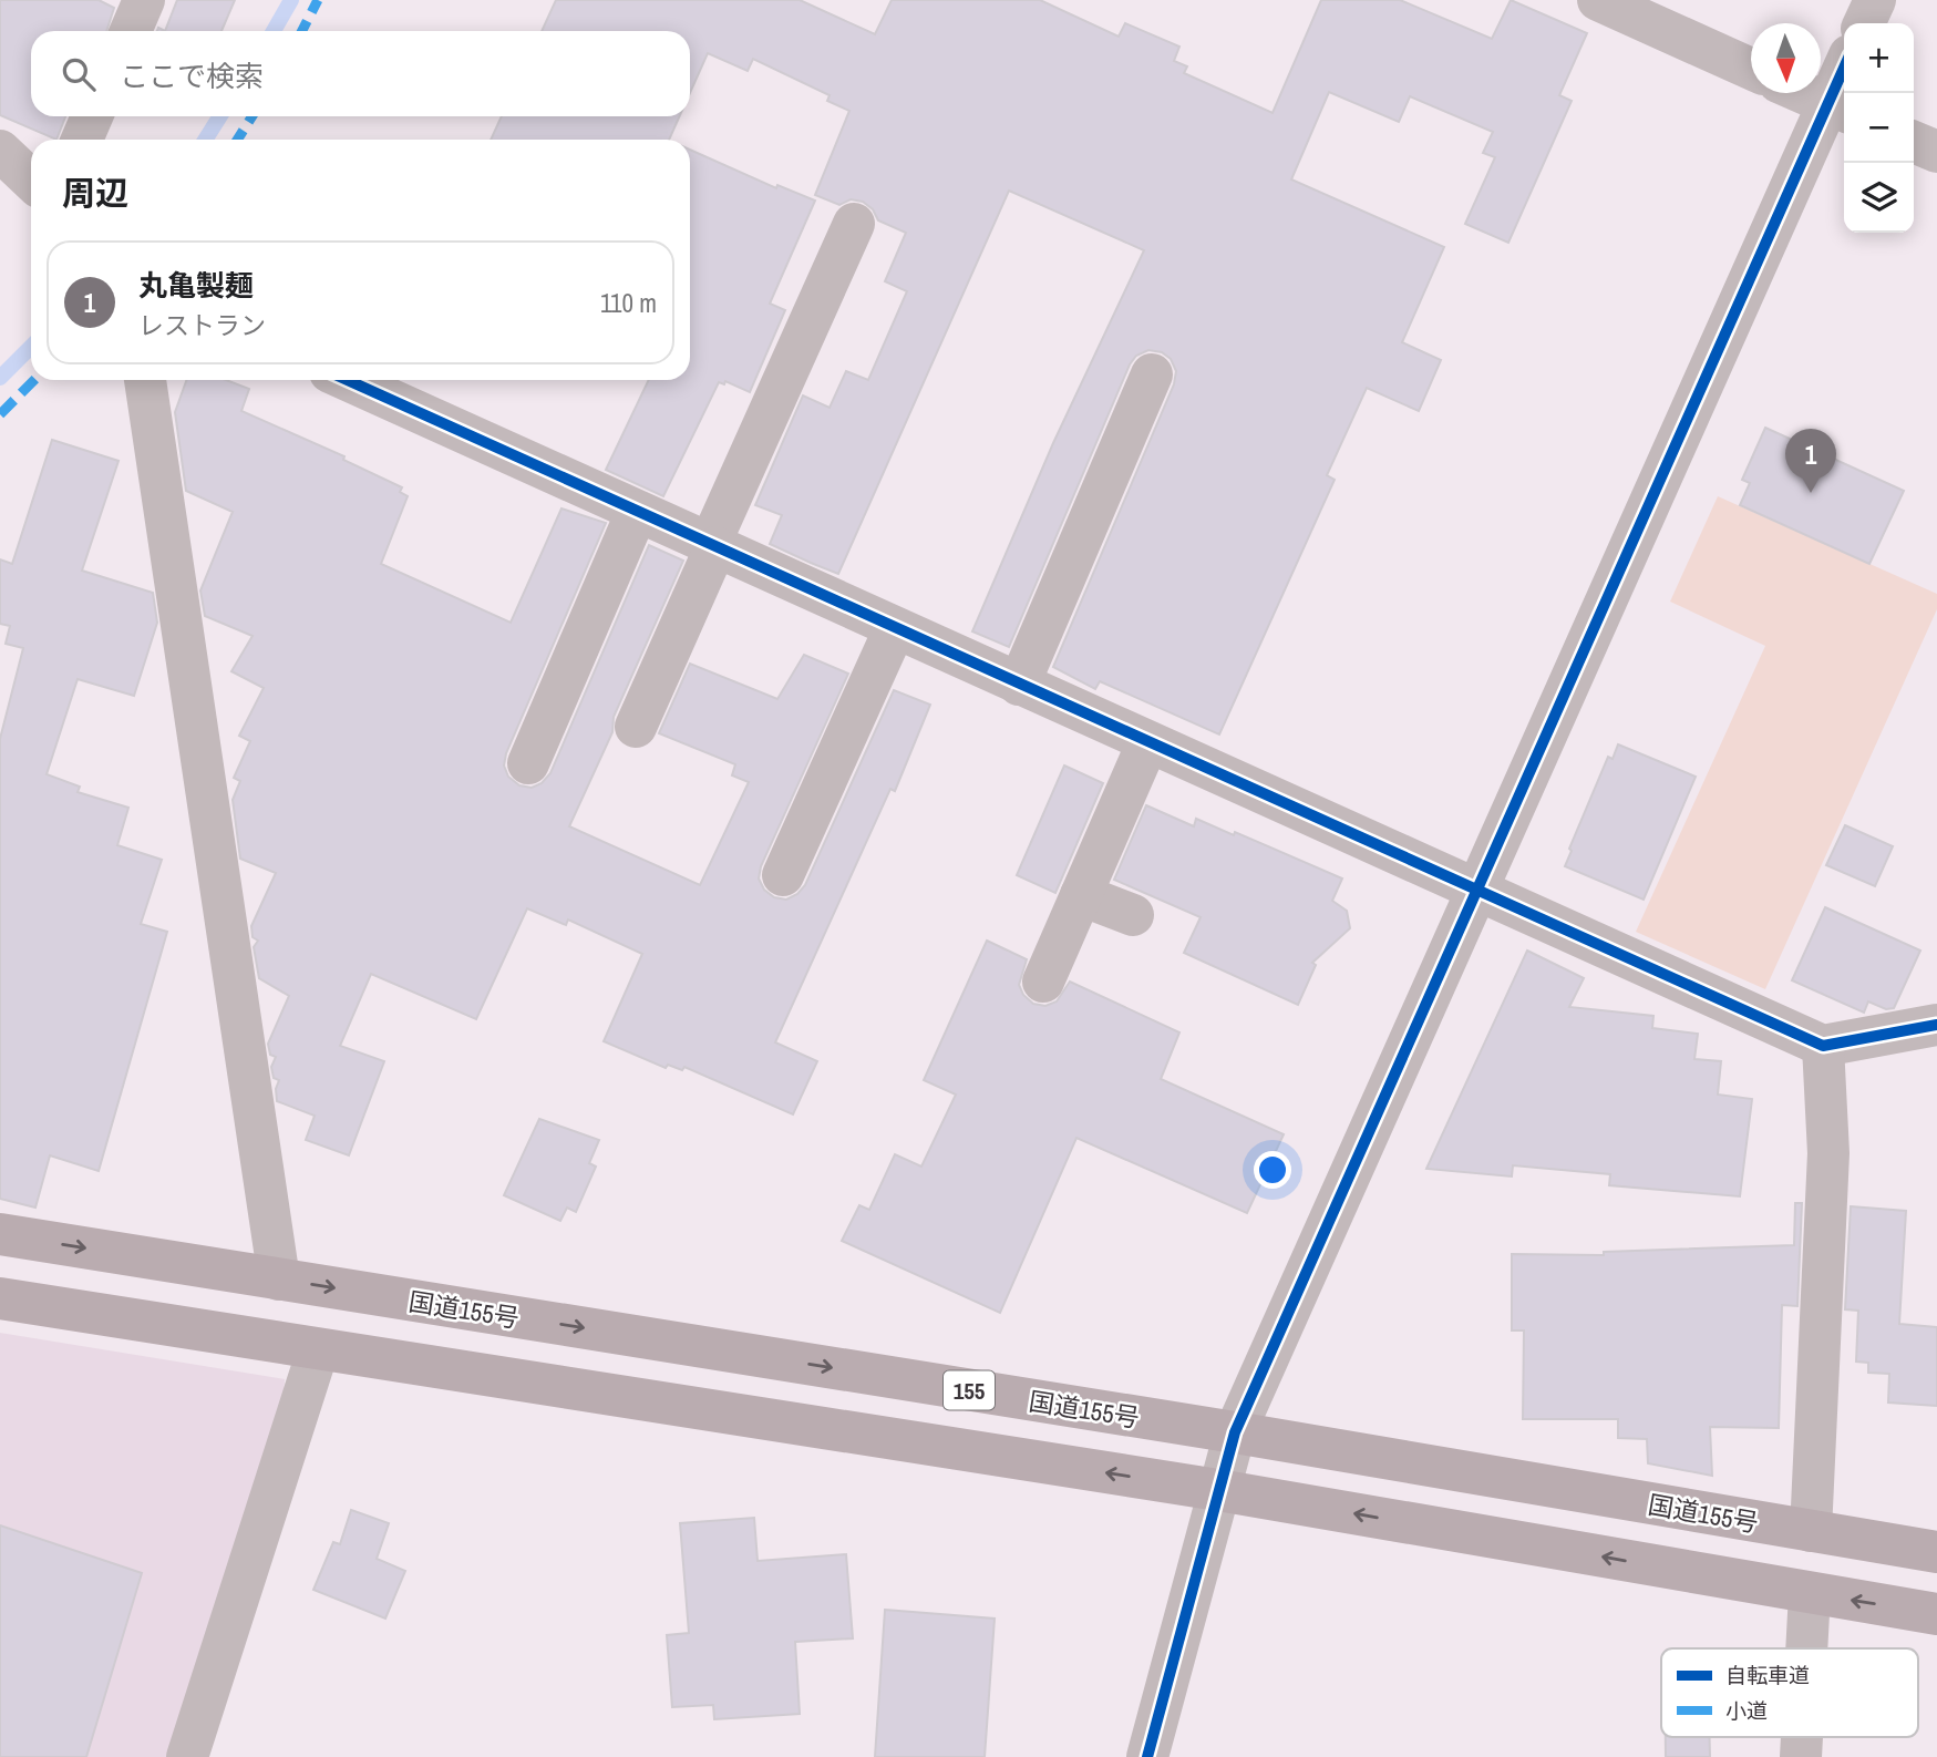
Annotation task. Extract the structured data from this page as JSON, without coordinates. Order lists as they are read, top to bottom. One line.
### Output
{"streets":{"highway":["国道155号","155"]},"legend":["自転車道","小道"],"north":"bottom","page":{"map_buttons":["+","−"],"search":"ここで検索","heading":"周辺","list":[{"mark":"1","name":"丸亀製麺","note":"レストラン","value":"110 m"}],"pins":"1"}}
